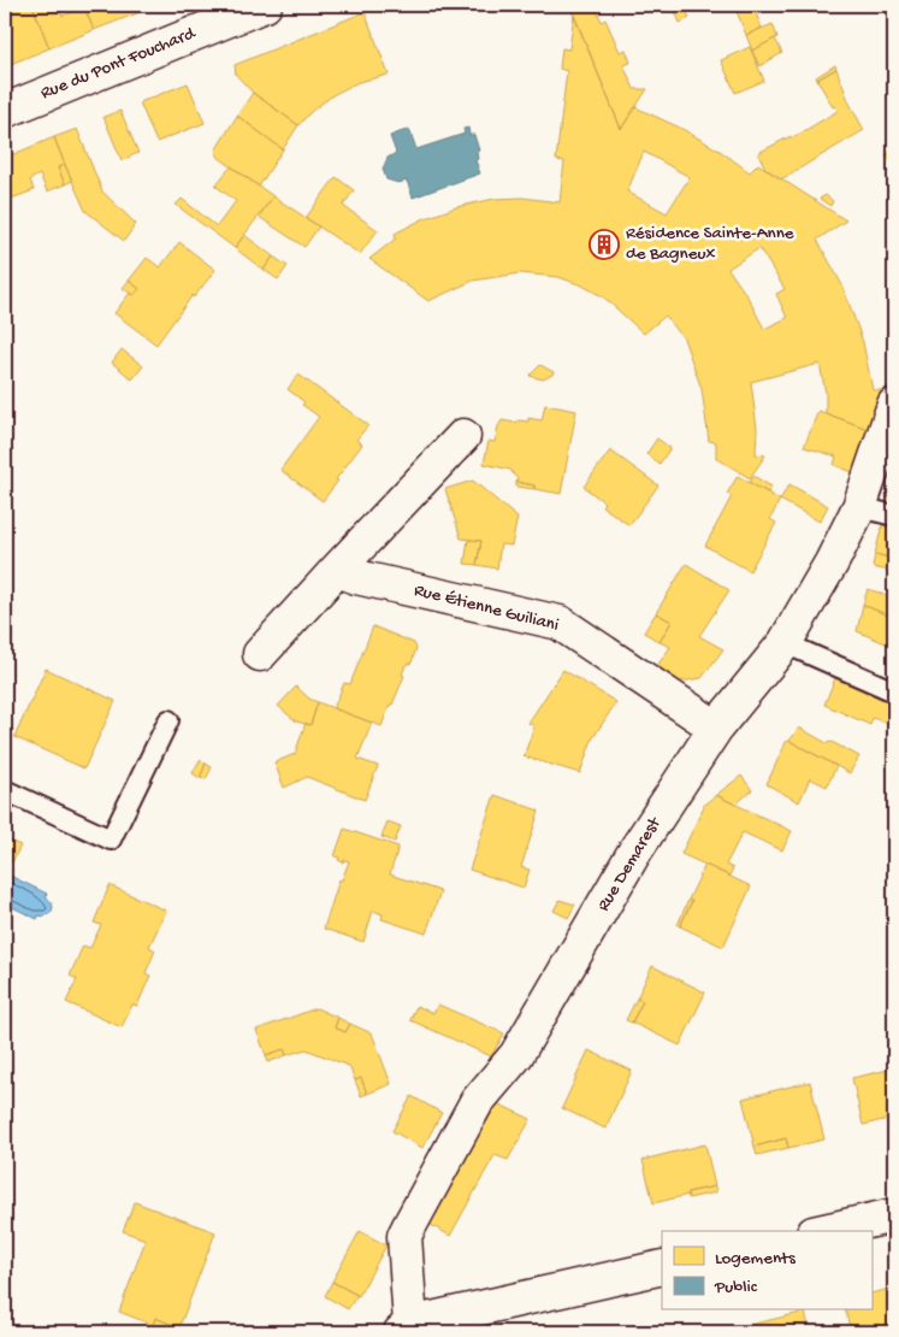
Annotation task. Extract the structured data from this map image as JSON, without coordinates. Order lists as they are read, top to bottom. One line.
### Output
{"streets":{"street":["Rue du Pont Fouchard","Rue Étienne Guiliani","Rue Demarest"]},"crossings":[["Rue Étienne Guiliani","Rue Demarest"]],"places":{"building":["Résidence Sainte-Anne de Bagneux"]},"legend":["Logements","Public"]}
